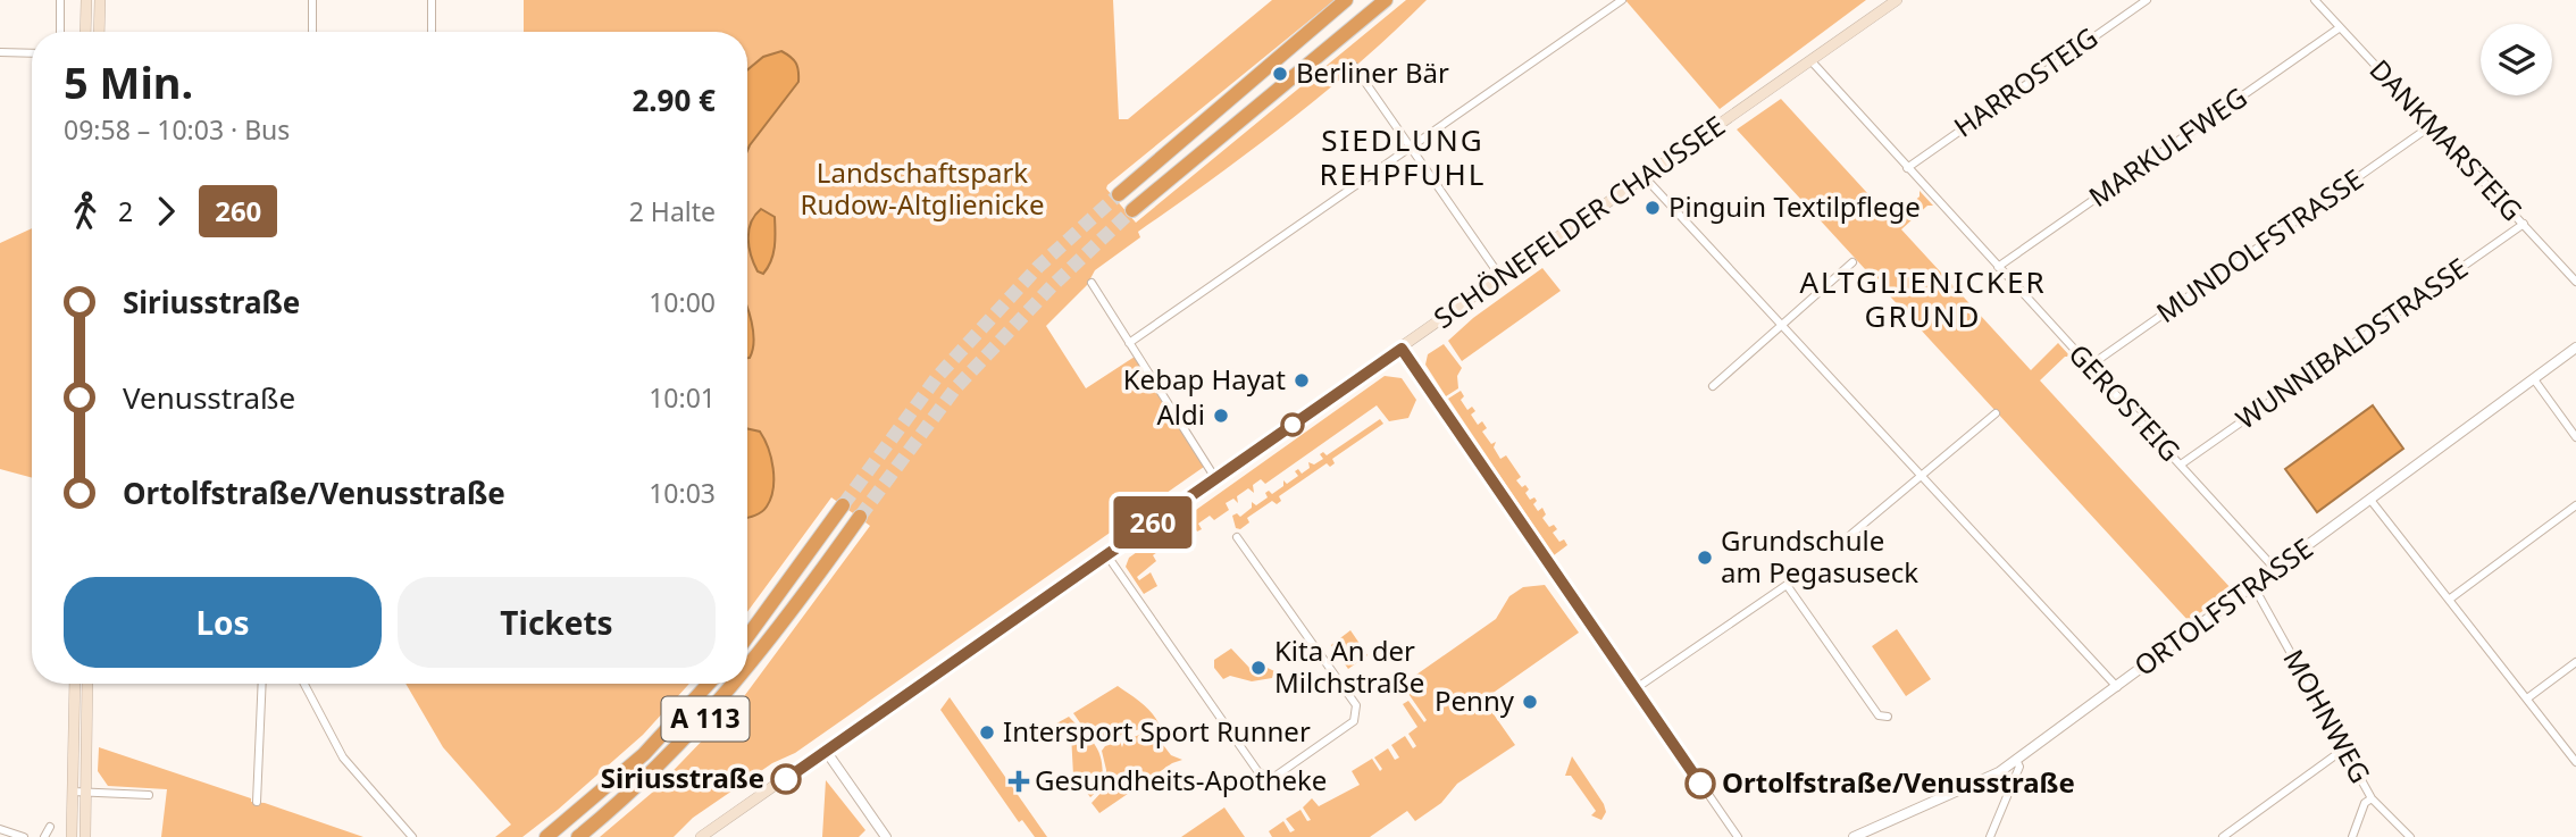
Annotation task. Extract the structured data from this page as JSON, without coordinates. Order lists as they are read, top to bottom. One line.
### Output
{"streets":{"highway":["A 113"],"main road":["SCHÖNEFELDER CHAUSSEE"],"street":["HARROSTEIG","DANKMARSTEIG","MARKULFWEG","MUNDOLFSTRASSE","WUNNIBALDSTRASSE","GEROSTEIG","ORTOLFSTRASSE","MOHNWEG"]},"crossings":[["HARROSTEIG","GEROSTEIG"],["DANKMARSTEIG","MARKULFWEG"],["DANKMARSTEIG","MUNDOLFSTRASSE"],["DANKMARSTEIG","WUNNIBALDSTRASSE"],["MARKULFWEG","GEROSTEIG"],["SCHÖNEFELDER CHAUSSEE","GEROSTEIG"],["MUNDOLFSTRASSE","GEROSTEIG"],["WUNNIBALDSTRASSE","GEROSTEIG"],["GEROSTEIG","ORTOLFSTRASSE"],["ORTOLFSTRASSE","MOHNWEG"]],"districts":["SIEDLUNG REHPFUHL","ALTGLIENICKER GRUND"],"parks":["Landschaftspark Rudow-Altglienicke"],"places":{"other":["Berliner Bär","Pinguin Textilpflege","Kebap Hayat","Aldi","Grundschule am Pegasuseck","Kita An der Milchstraße","Penny","Intersport Sport Runner","Siriusstraße","Ortolfstraße/Venusstraße"],"health":["Gesundheits-Apotheke"]},"lines":["bus line 260"],"page":{"on_map":"260","heading":["5 Min.","09:58 – 10:03 · Bus","2.90 €"],"legs":["2","260","2 Halte"],"list":[{"name":"Siriusstraße","value":"10:00"},{"name":"Venusstraße","value":"10:01"},{"name":"Ortolfstraße/Venusstraße","value":"10:03"}],"buttons":["Los","Tickets"]}}
